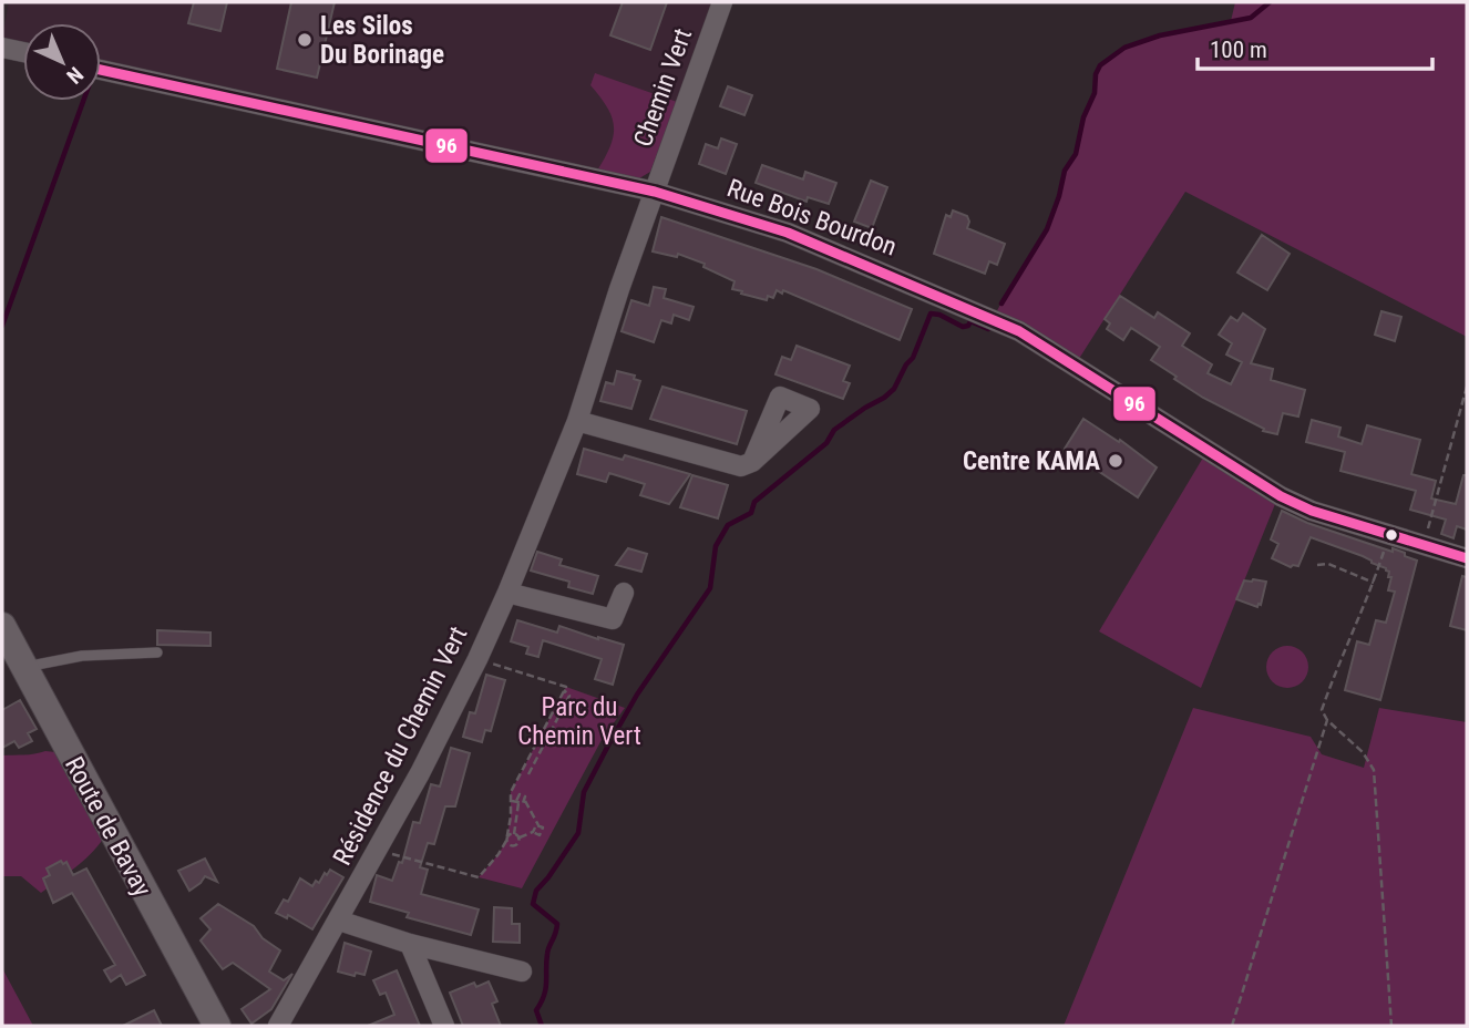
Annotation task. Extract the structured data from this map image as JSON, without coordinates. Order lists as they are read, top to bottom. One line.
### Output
{"streets":{"main road":["Route de Bavay"],"street":["Chemin Vert","Rue Bois Bourdon","Résidence du Chemin Vert"]},"crossings":[["Chemin Vert","Rue Bois Bourdon"],["Chemin Vert","Résidence du Chemin Vert"],["Rue Bois Bourdon","Résidence du Chemin Vert"]],"parks":["Parc du Chemin Vert"],"places":["Les Silos Du Borinage","Centre KAMA"],"lines":["transit line 96"],"scale_bar":"100 m","north":"bottom right"}
